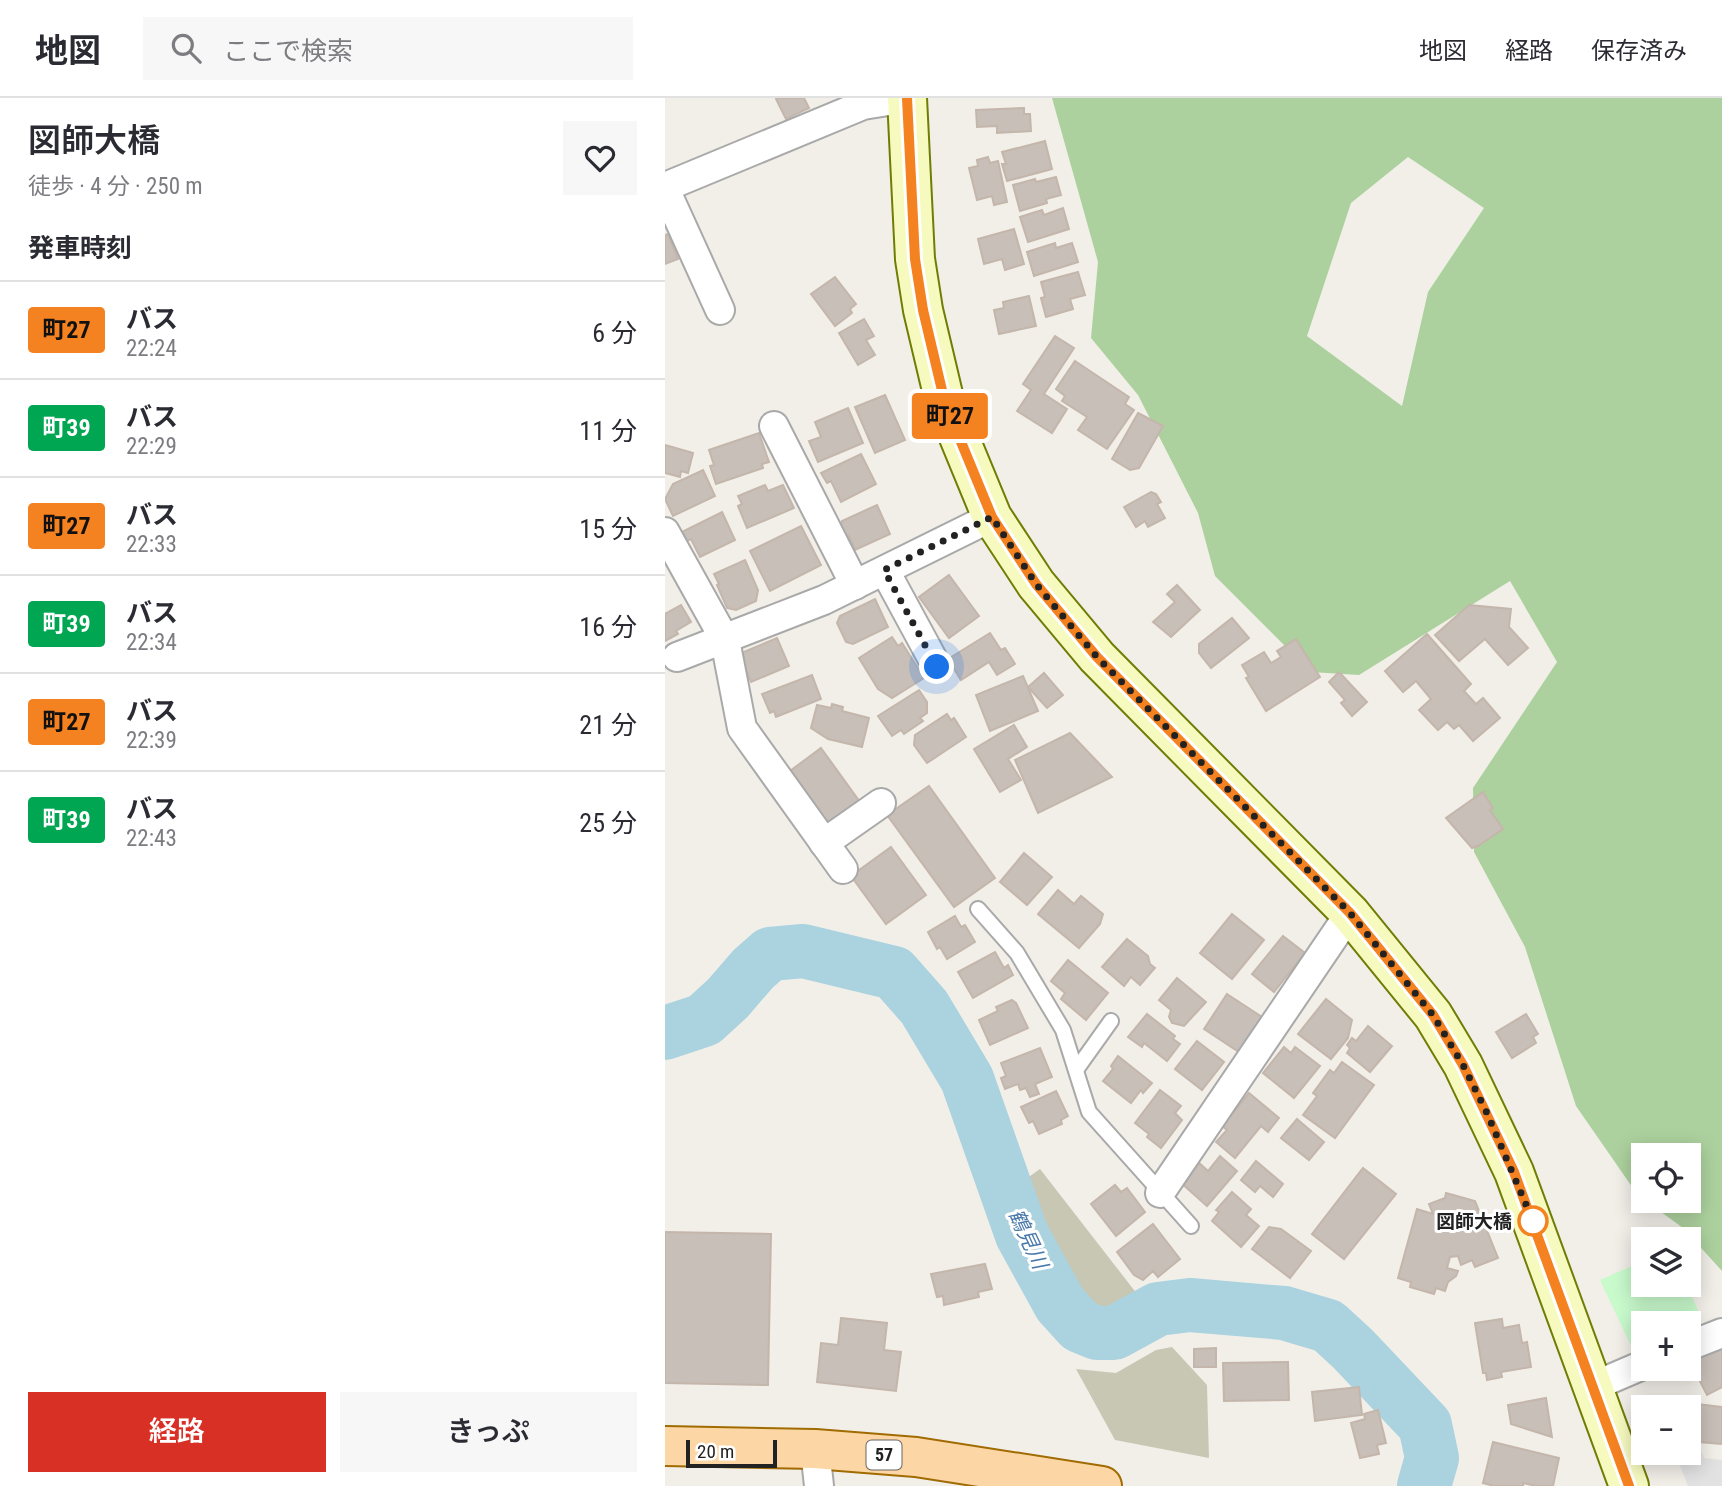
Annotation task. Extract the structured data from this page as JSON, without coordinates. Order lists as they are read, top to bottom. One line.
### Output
{"streets":{"main road":["57"]},"water":["鶴見川"],"places":["図師大橋"],"lines":["bus line 町27"],"scale_bar":"20 m","page":{"header":"地図","search":"ここで検索","nav":["地図","経路","保存済み"],"heading":[["図師大橋","徒歩 · 4 分 · 250 m"],"発車時刻"],"on_map":"町27","list":[{"mark":"町27","name":"バス","note":"22:24","value":"6 分"},{"mark":"町39","name":"バス","note":"22:29","value":"11 分"},{"mark":"町27","name":"バス","note":"22:33","value":"15 分"},{"mark":"町39","name":"バス","note":"22:34","value":"16 分"},{"mark":"町27","name":"バス","note":"22:39","value":"21 分"},{"mark":"町39","name":"バス","note":"22:43","value":"25 分"}],"map_buttons":["+","−"],"buttons":["経路","きっぷ"],"scale":"20 m"}}
